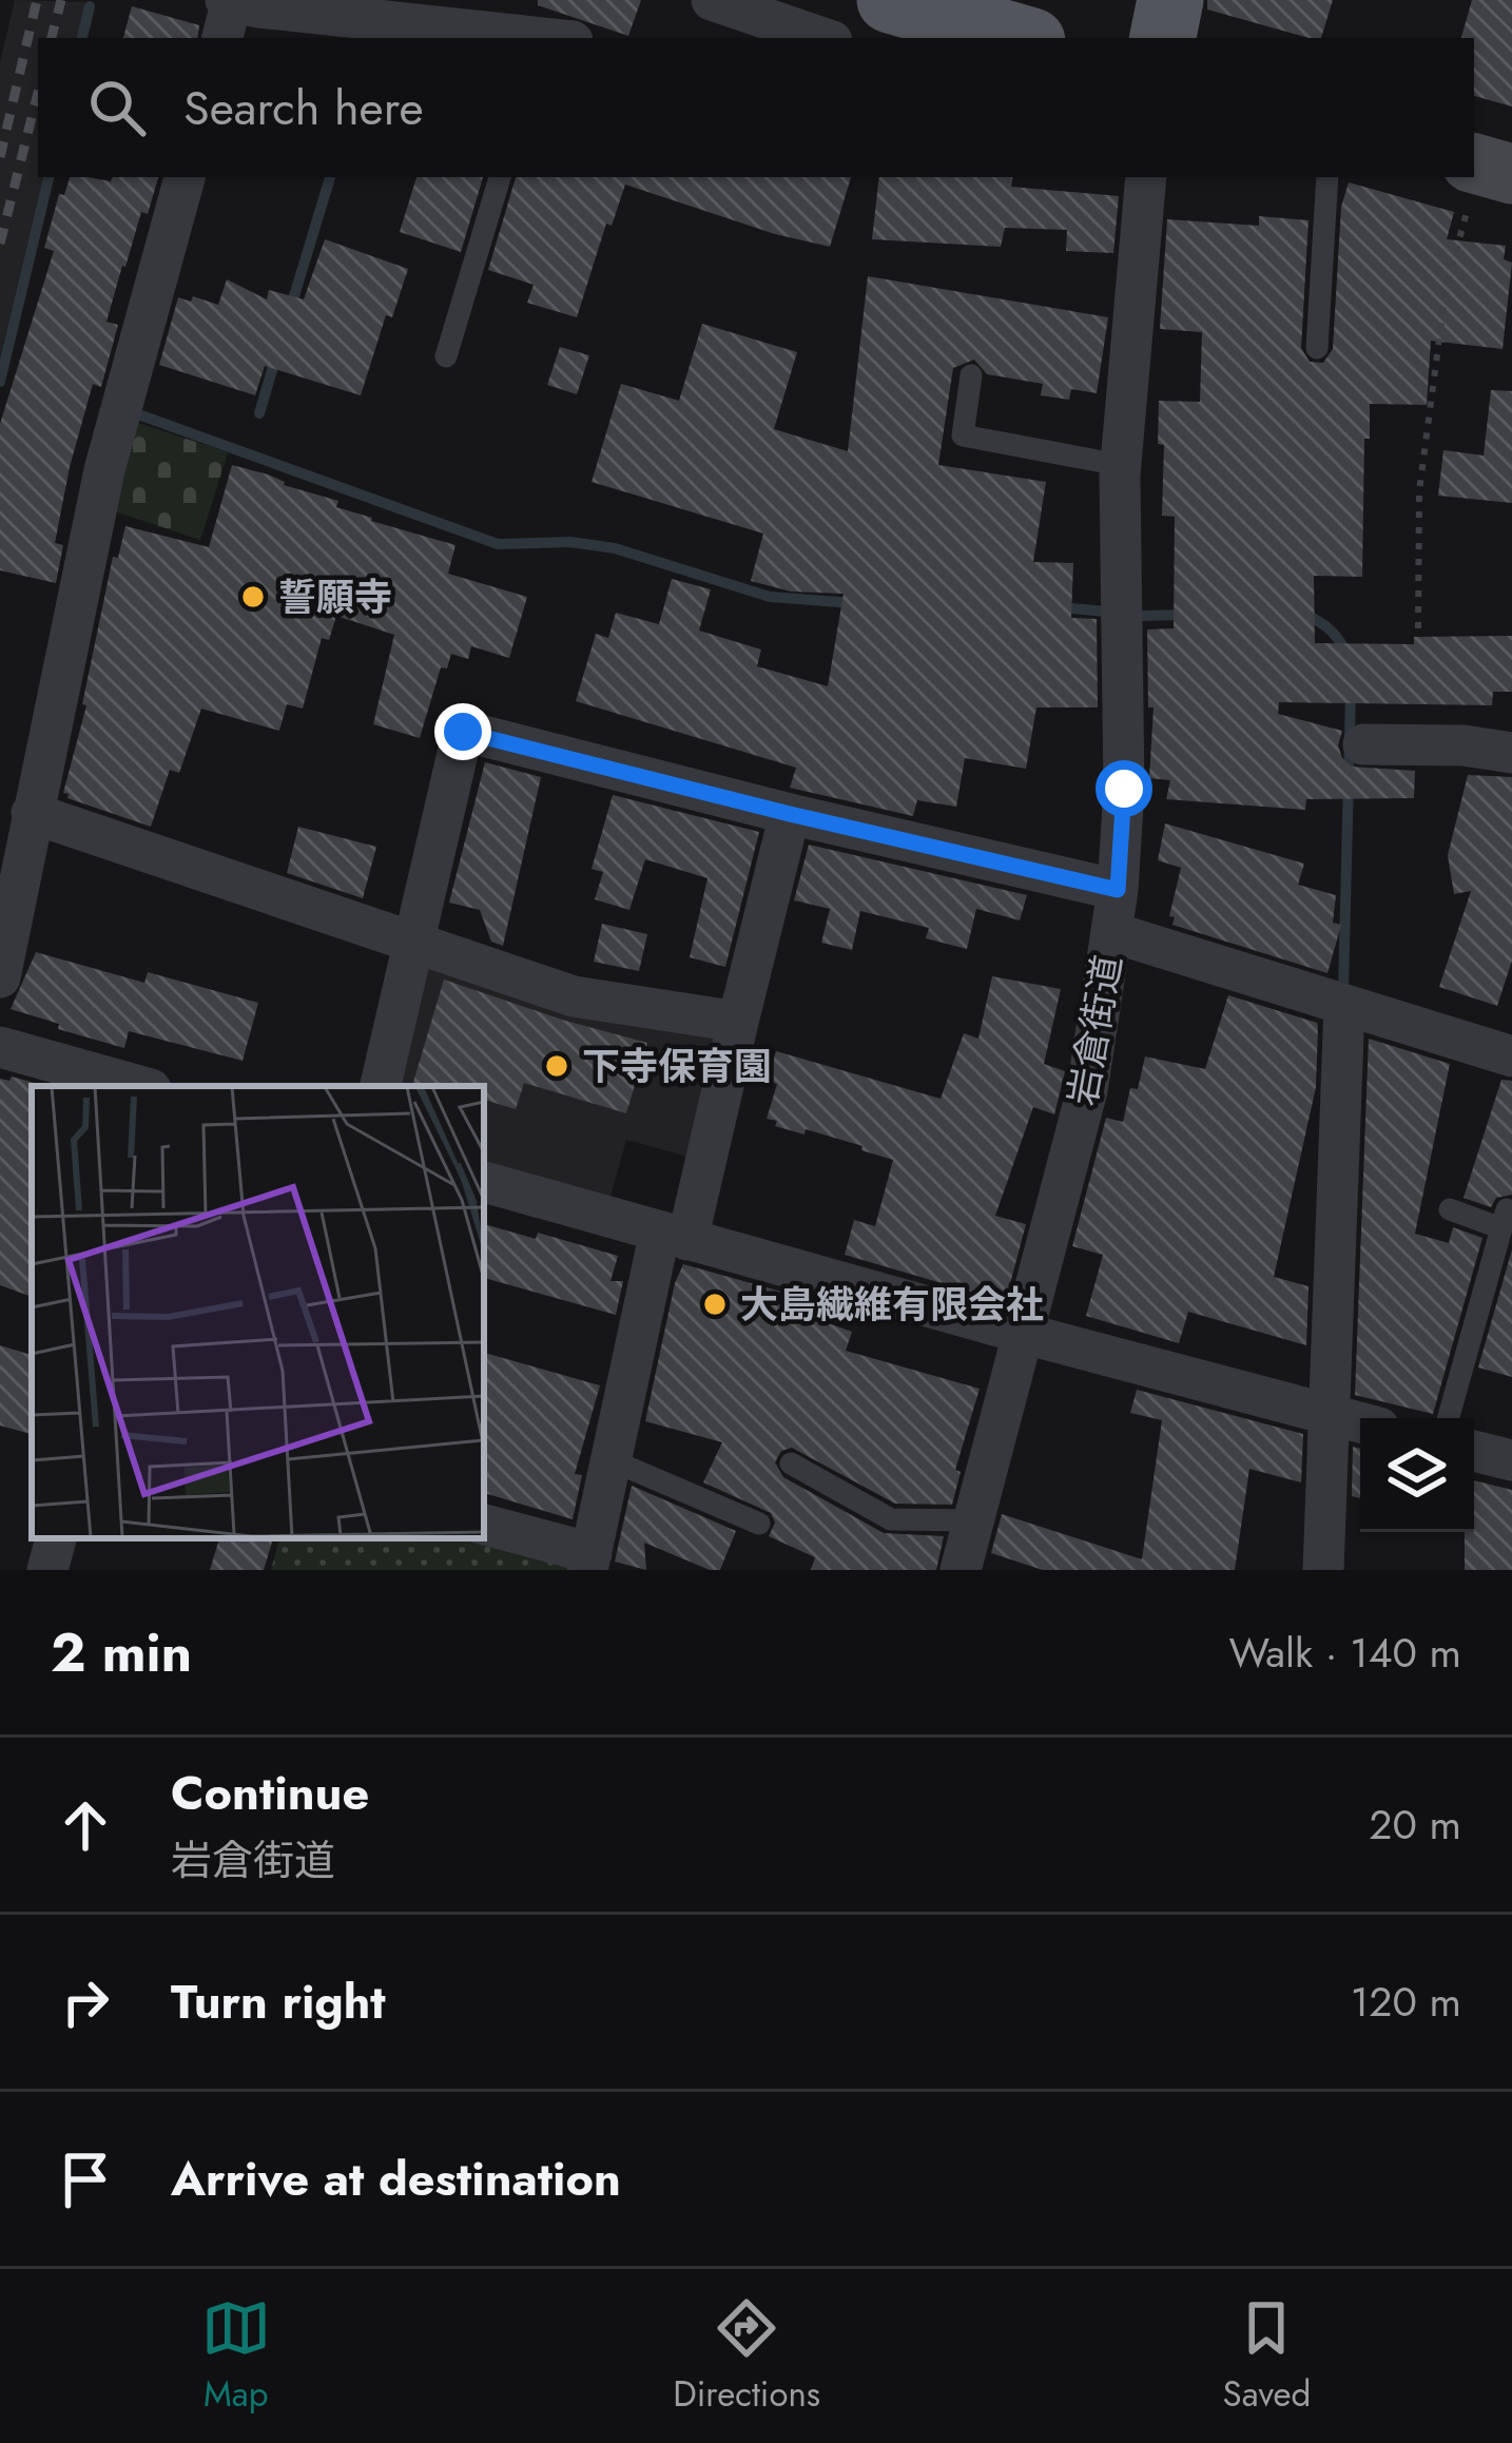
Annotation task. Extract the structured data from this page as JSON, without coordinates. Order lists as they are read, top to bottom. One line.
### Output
{"streets":{"street":["岩倉街道"]},"places":["誓願寺","下寺保育園","大島繊維有限会社"],"page":{"search":"Search here","heading":["2 min","Walk · 140 m"],"list":[["Continue","岩倉街道","20 m"],["Turn right","120 m"],"Arrive at destination"],"nav":["Map","Directions","Saved"]}}
